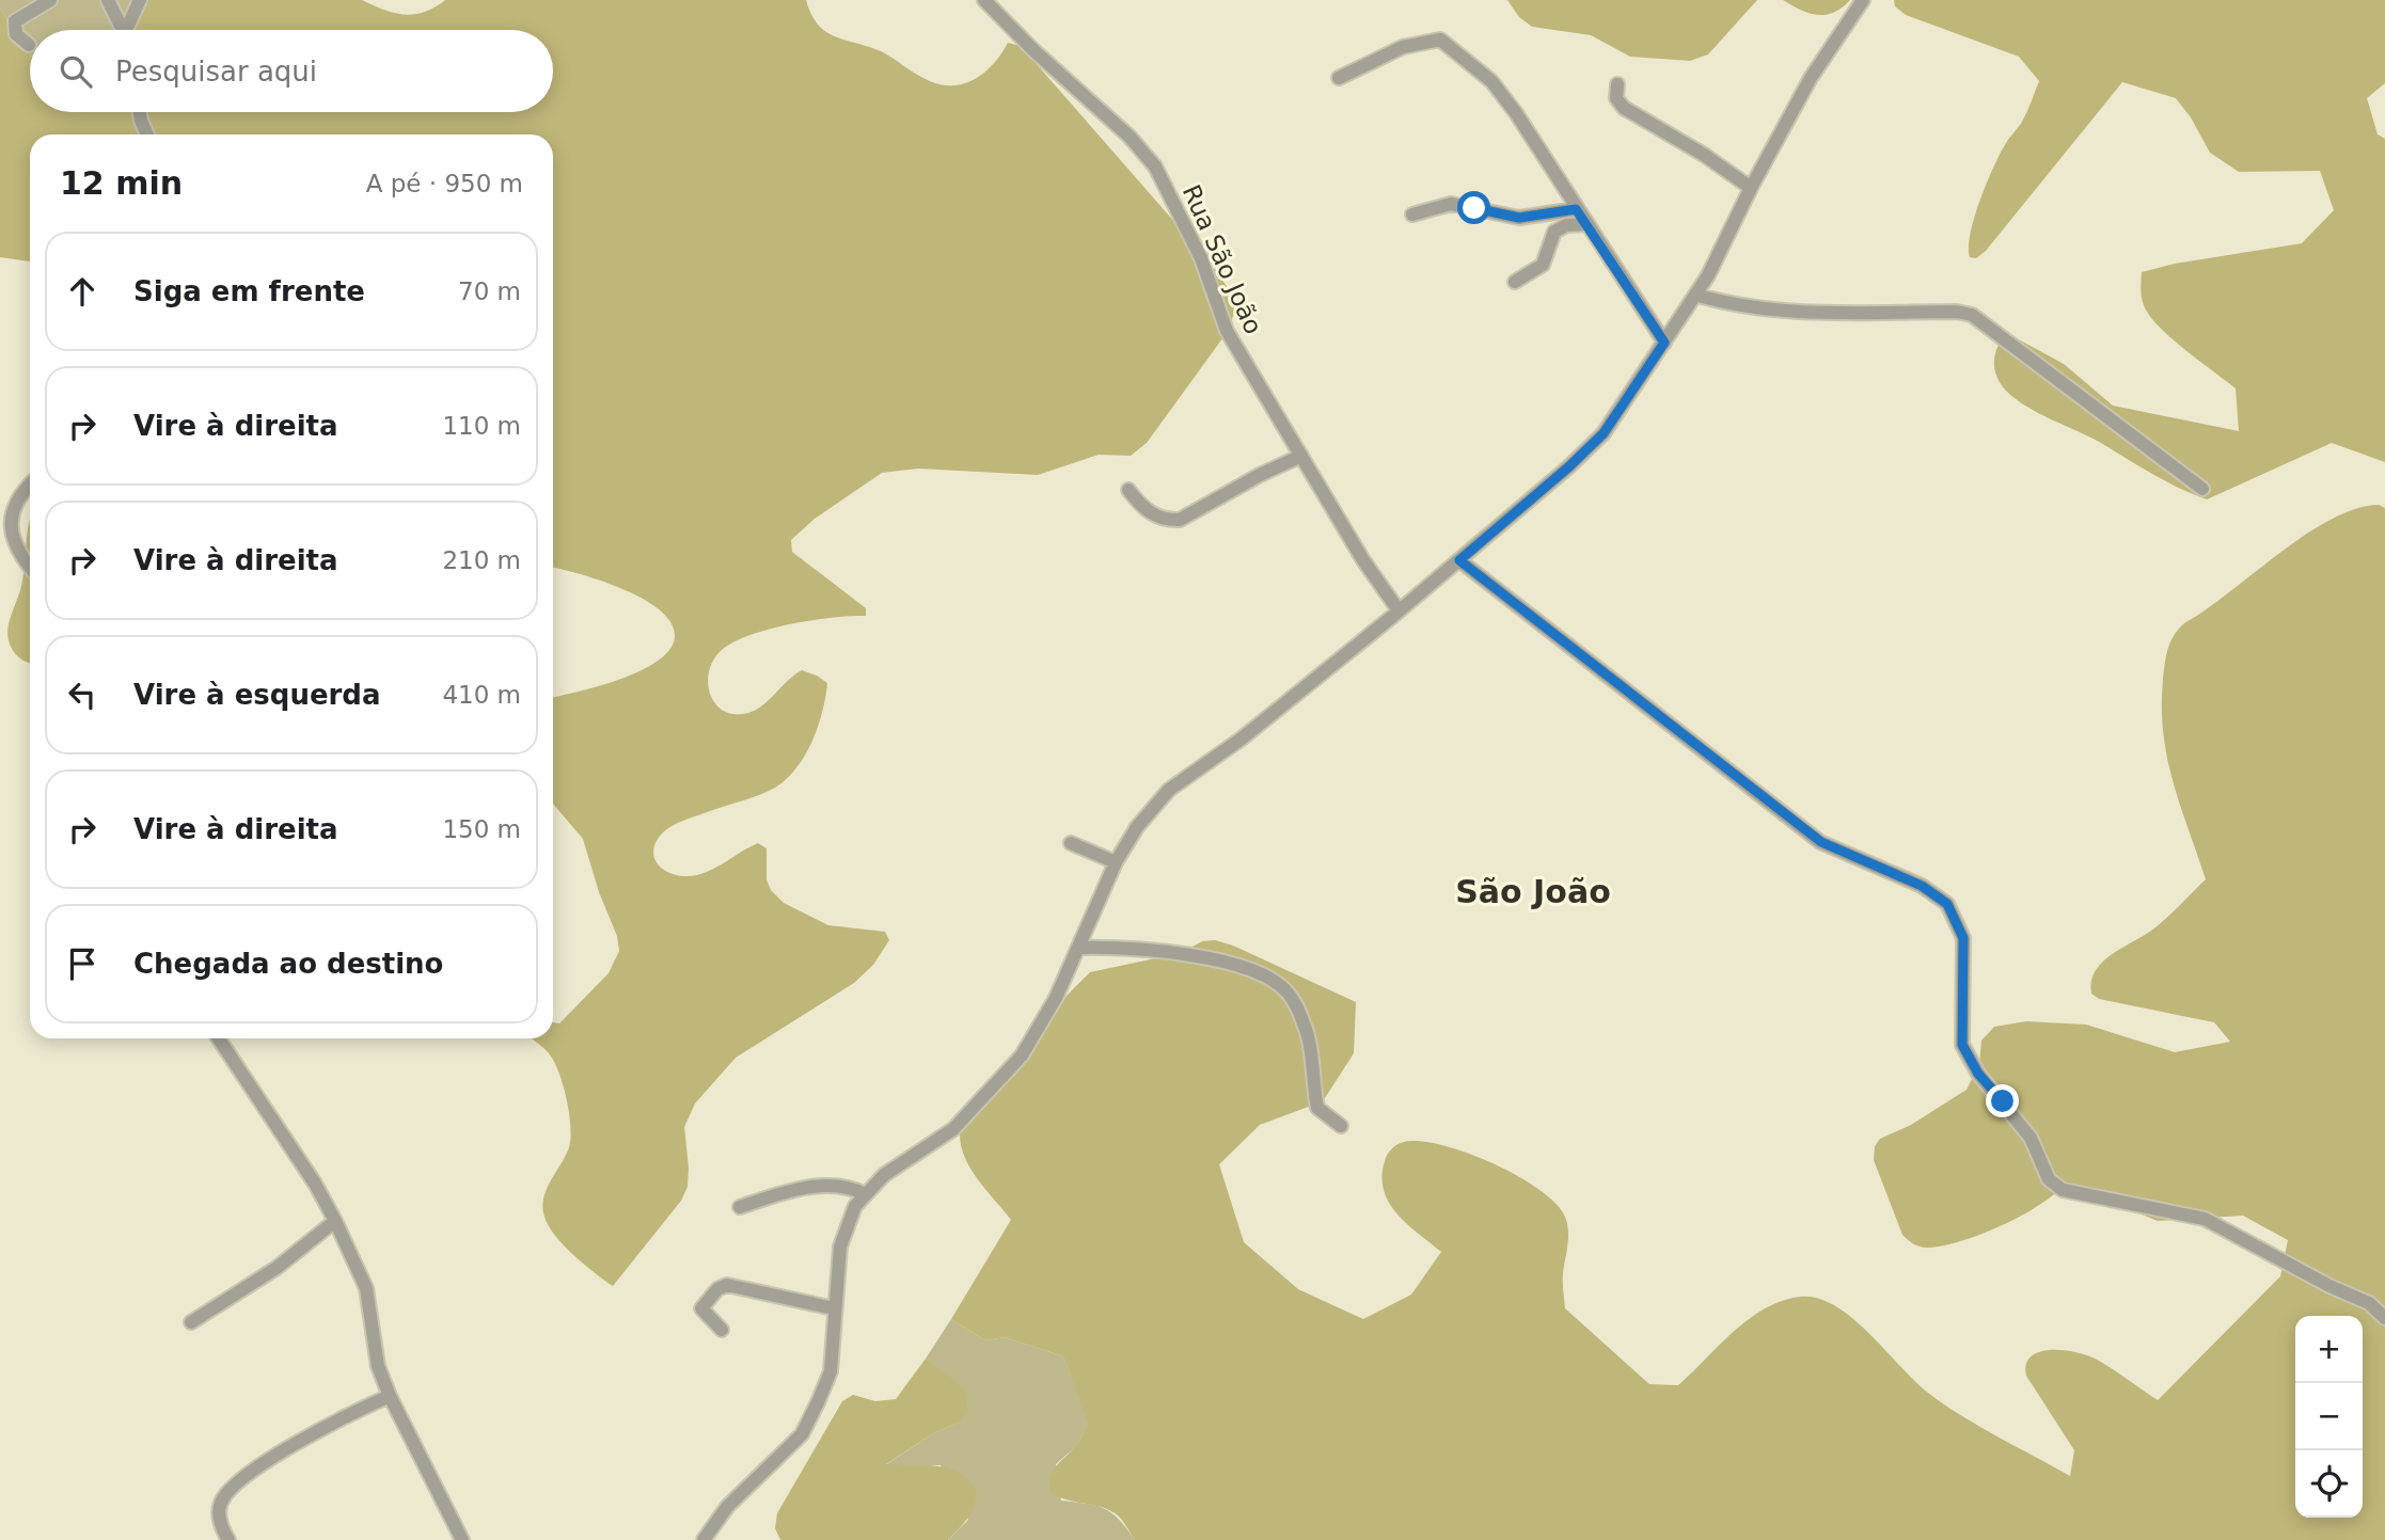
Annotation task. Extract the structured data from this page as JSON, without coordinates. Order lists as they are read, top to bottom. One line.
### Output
{"streets":{"street":["Rua São João"]},"districts":["São João"],"page":{"search":"Pesquisar aqui","heading":["12 min","A pé · 950 m"],"list":[["Siga em frente","70 m"],["Vire à direita","110 m"],["Vire à direita","210 m"],["Vire à esquerda","410 m"],["Vire à direita","150 m"],"Chegada ao destino"],"map_buttons":["+","−"]}}
